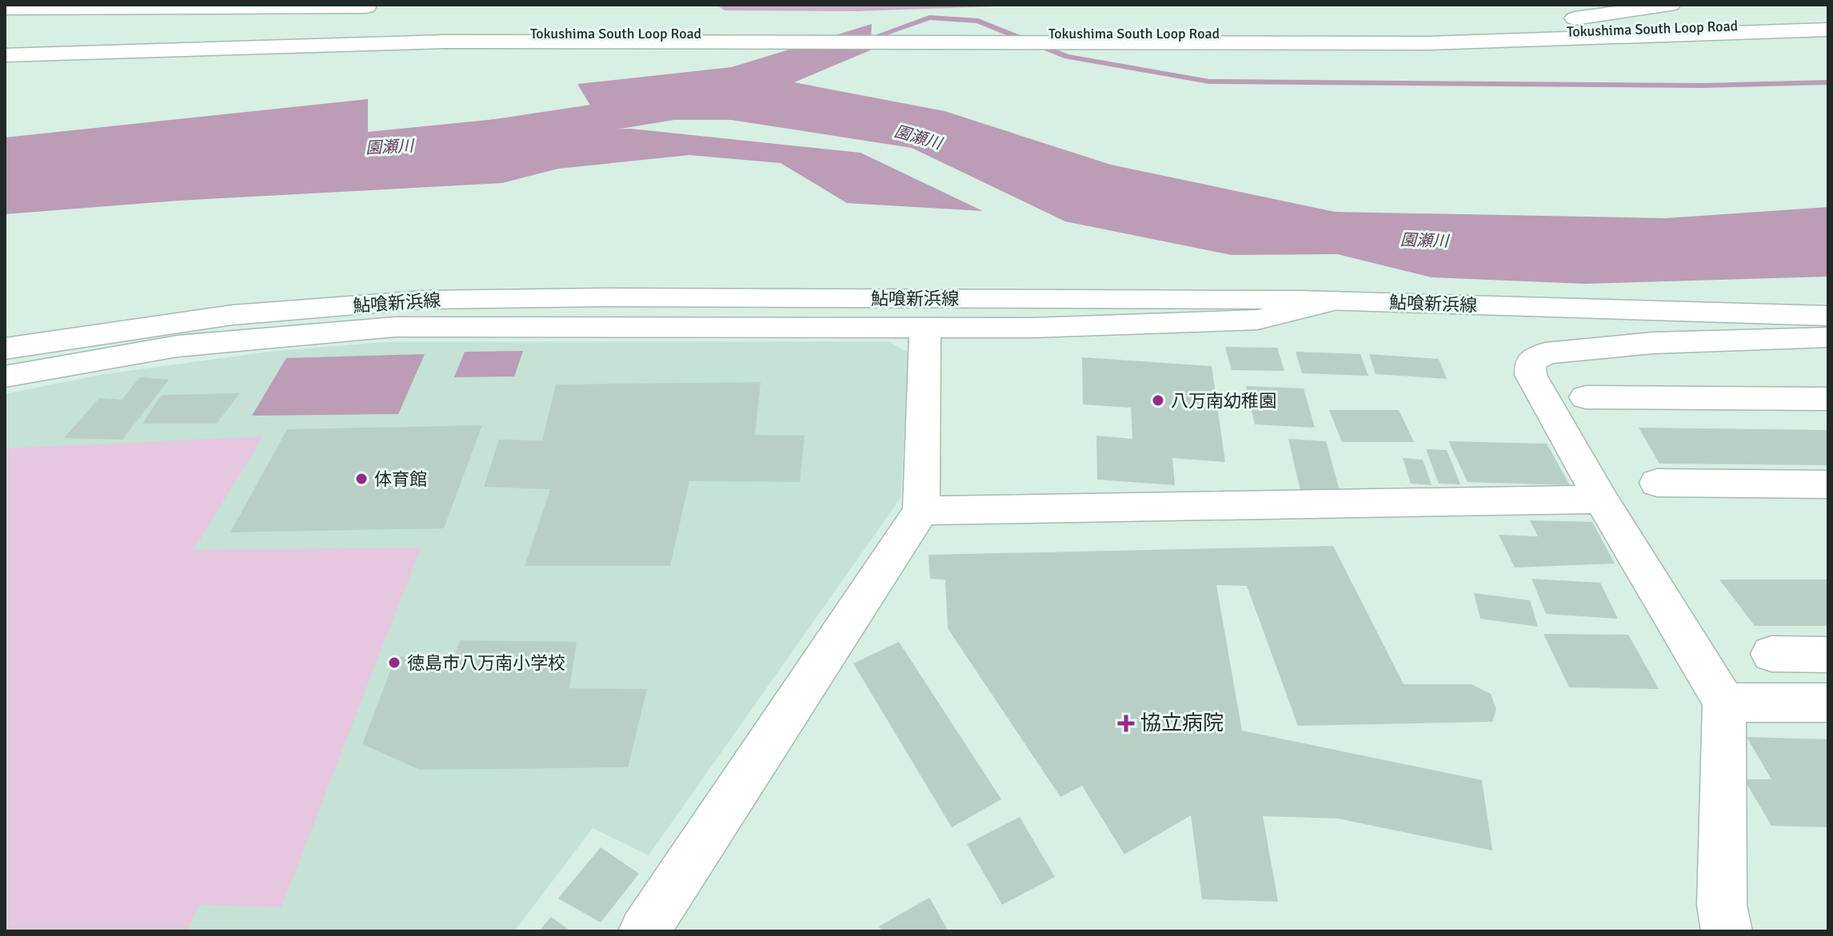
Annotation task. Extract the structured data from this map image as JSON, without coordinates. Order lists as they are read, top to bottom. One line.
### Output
{"streets":{"main road":["Tokushima South Loop Road","鮎喰新浜線"]},"water":["園瀬川"],"places":{"other":["八万南幼稚園","体育館","徳島市八万南小学校"],"health":["協立病院"]}}
